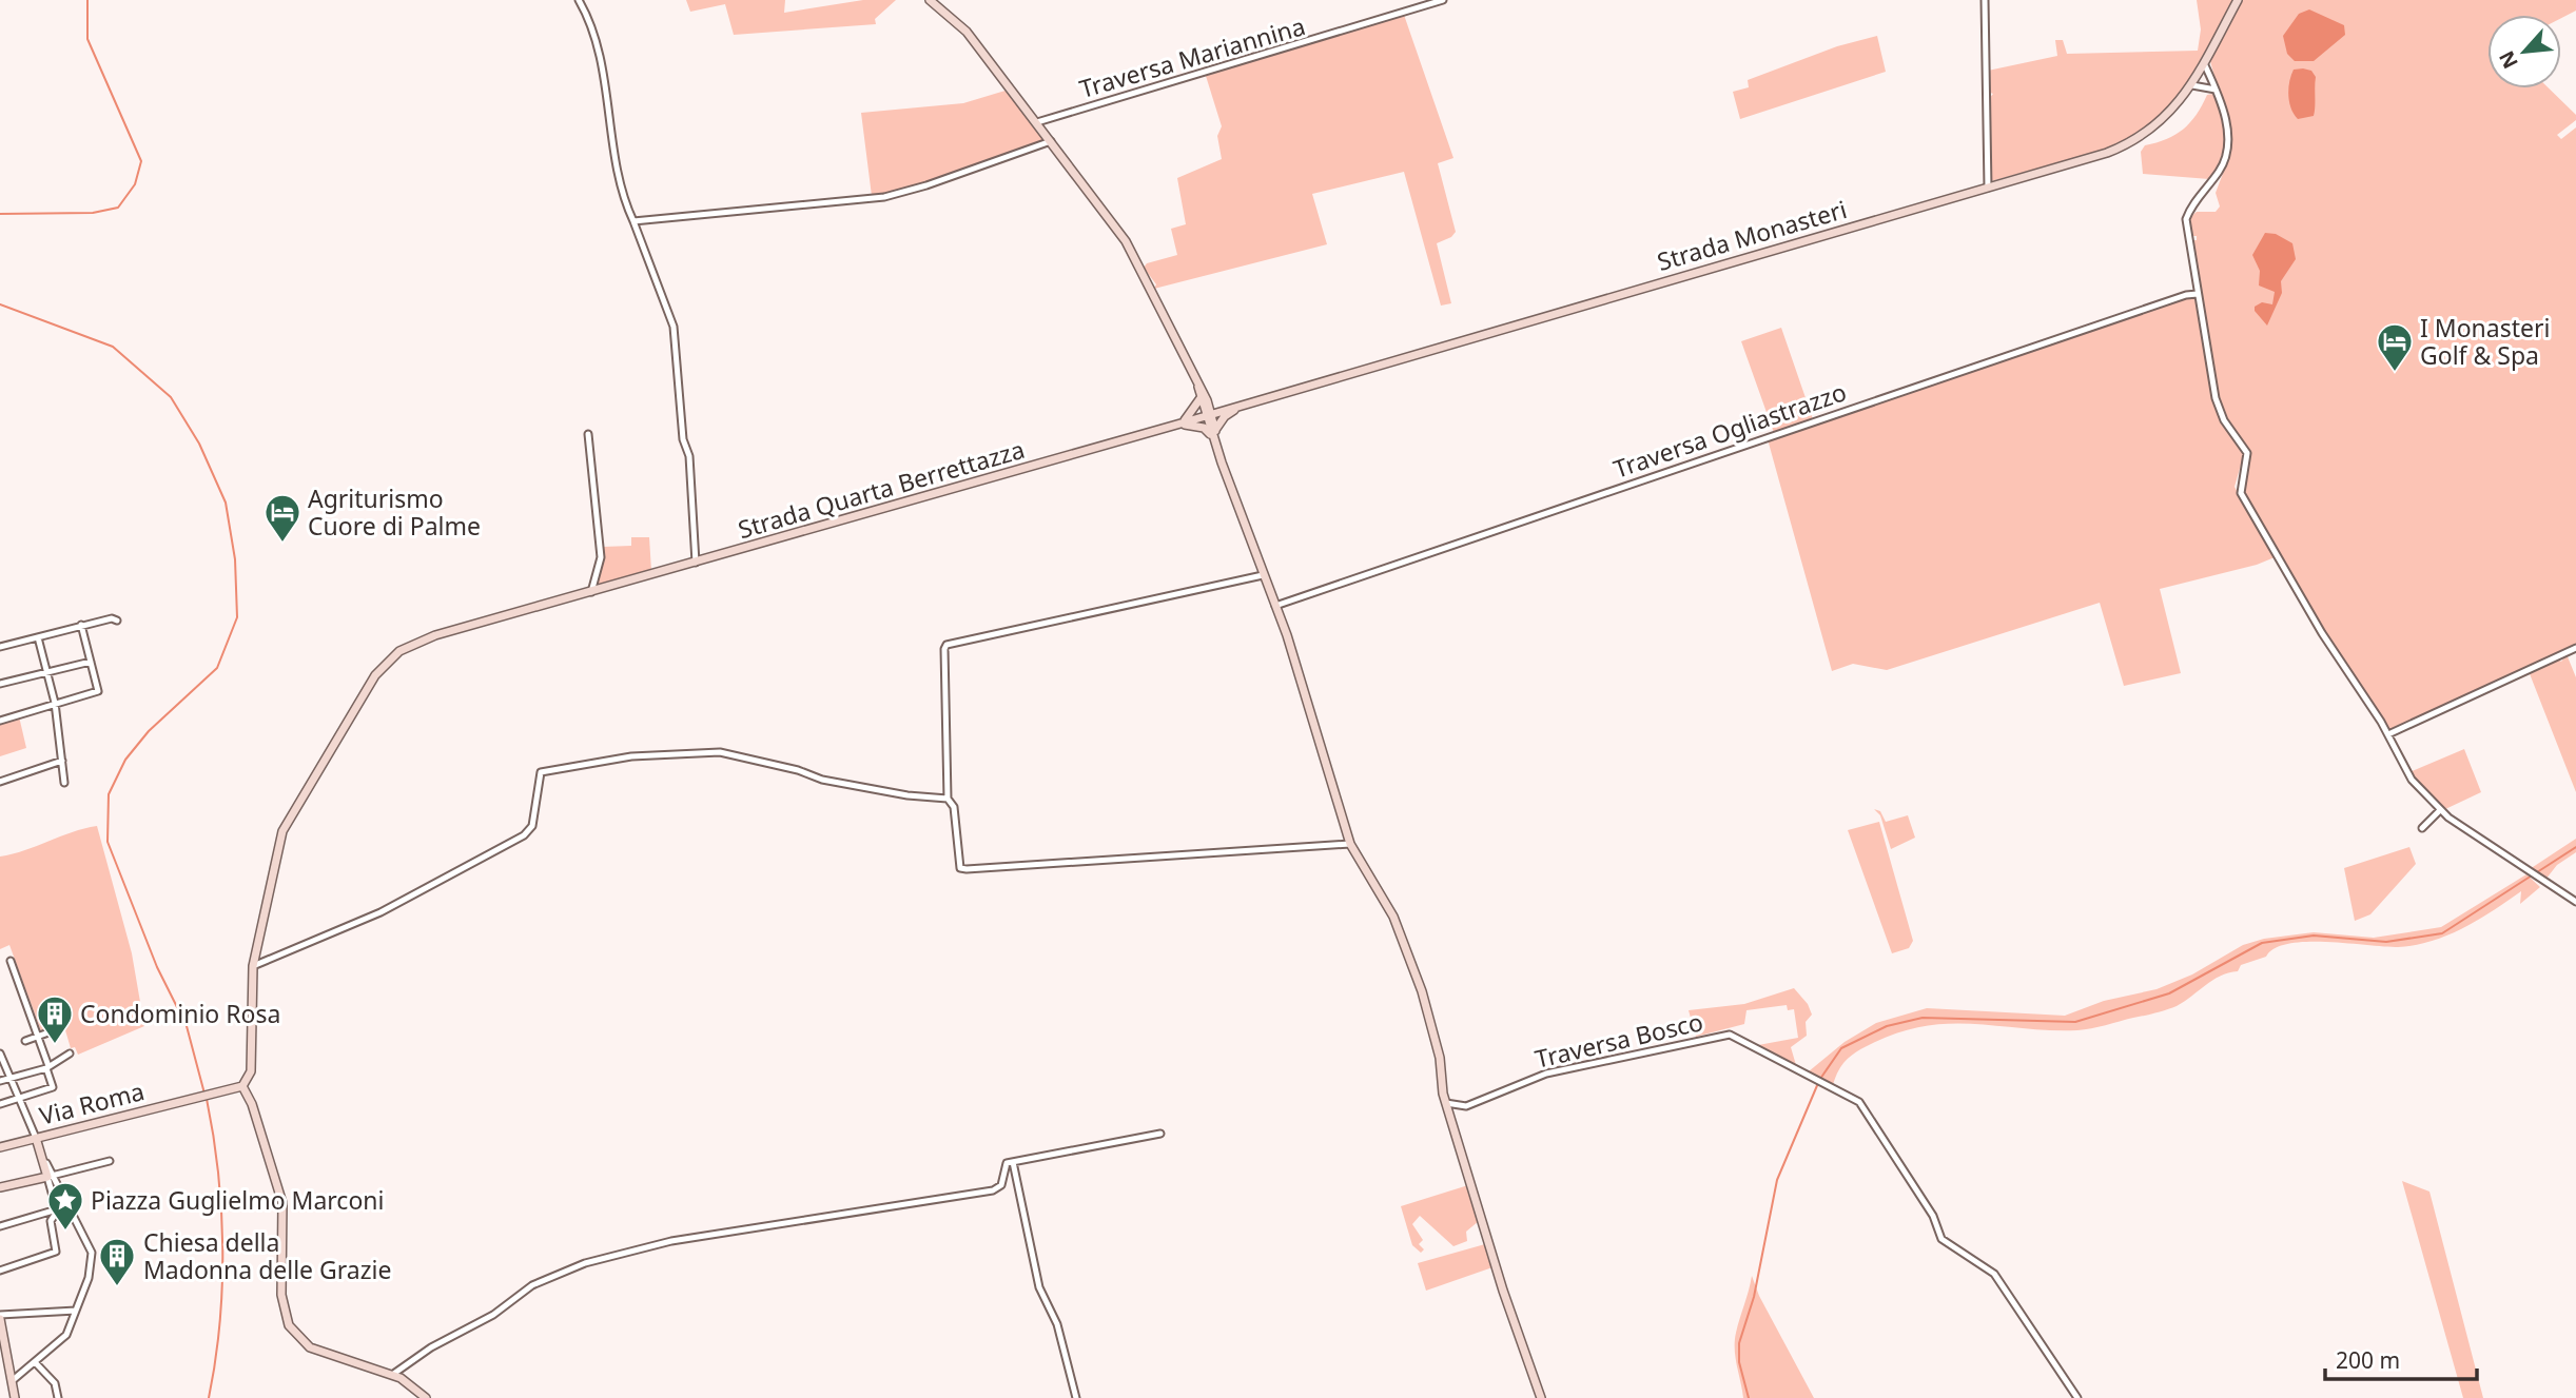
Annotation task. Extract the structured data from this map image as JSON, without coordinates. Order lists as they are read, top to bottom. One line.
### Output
{"streets":{"main road":["Strada Monasteri","Strada Quarta Berrettazza","Via Roma"],"street":["Traversa Mariannina","Traversa Ogliastrazzo","Traversa Bosco"]},"crossings":[["Strada Monasteri","Strada Quarta Berrettazza"],["Strada Quarta Berrettazza","Via Roma"]],"places":{"hotel":["I Monasteri Golf & Spa","Agriturismo Cuore di Palme"],"building":["Condominio Rosa","Chiesa della Madonna delle Grazie"],"place":["Piazza Guglielmo Marconi"]},"scale_bar":"200 m","north":"bottom left"}
